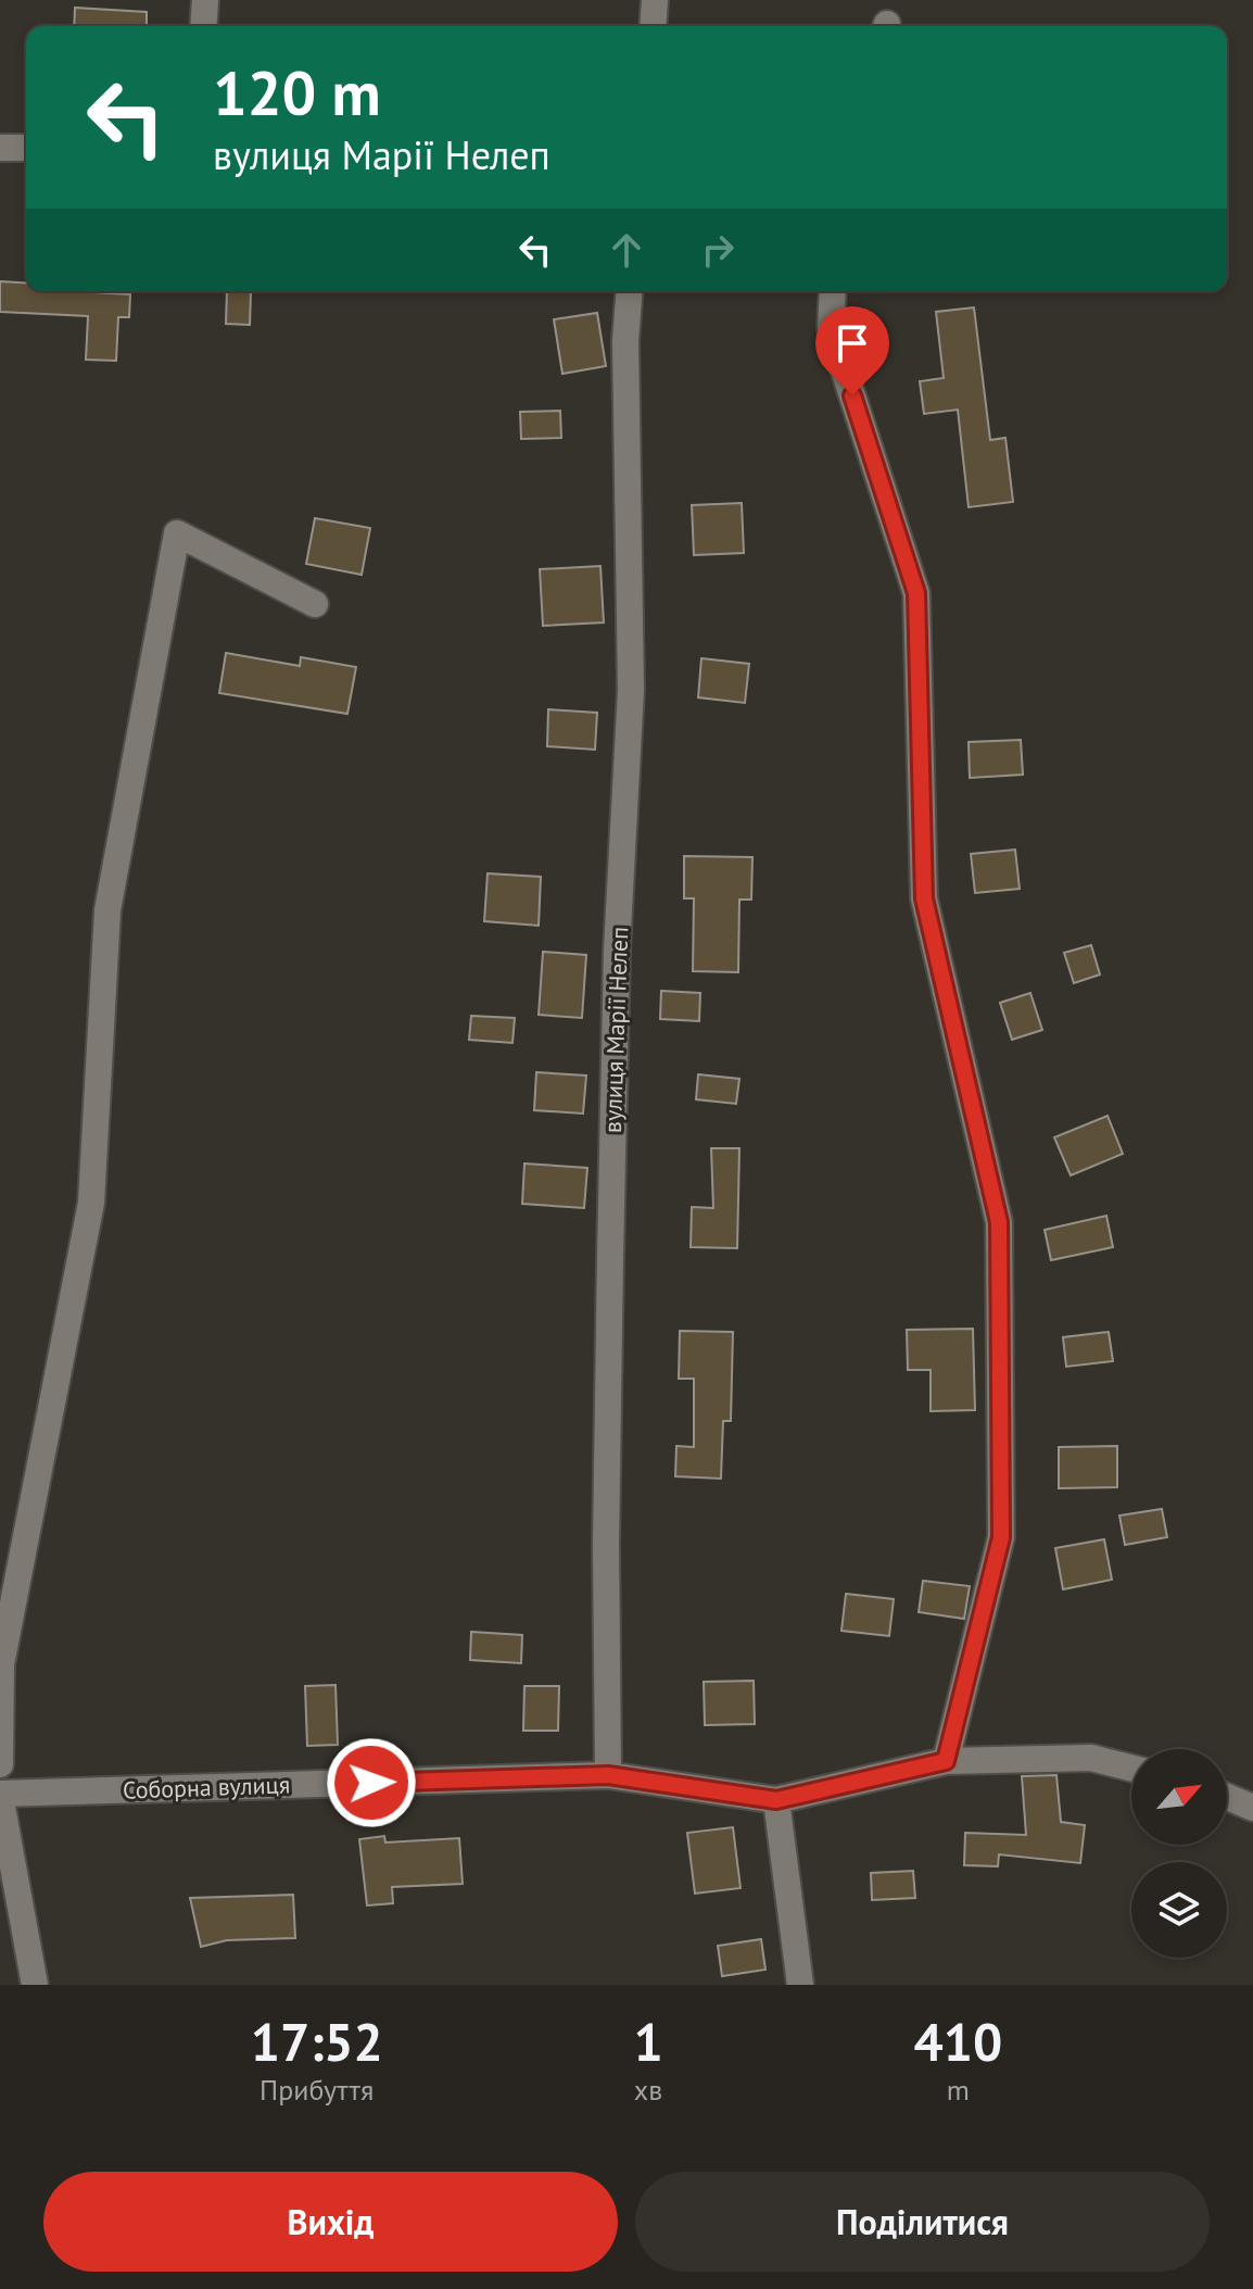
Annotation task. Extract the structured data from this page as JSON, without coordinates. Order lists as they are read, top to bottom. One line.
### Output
{"streets":{"street":["вулиця Марії Нелеп","Соборна вулиця"]},"crossings":[["вулиця Марії Нелеп","Соборна вулиця"]],"north":"top right","page":{"turn":["120 m","вулиця Марії Нелеп"],"eta":["17:52","Прибуття","1","хв","410","m"],"buttons":["Вихід","Поділитися"]}}
